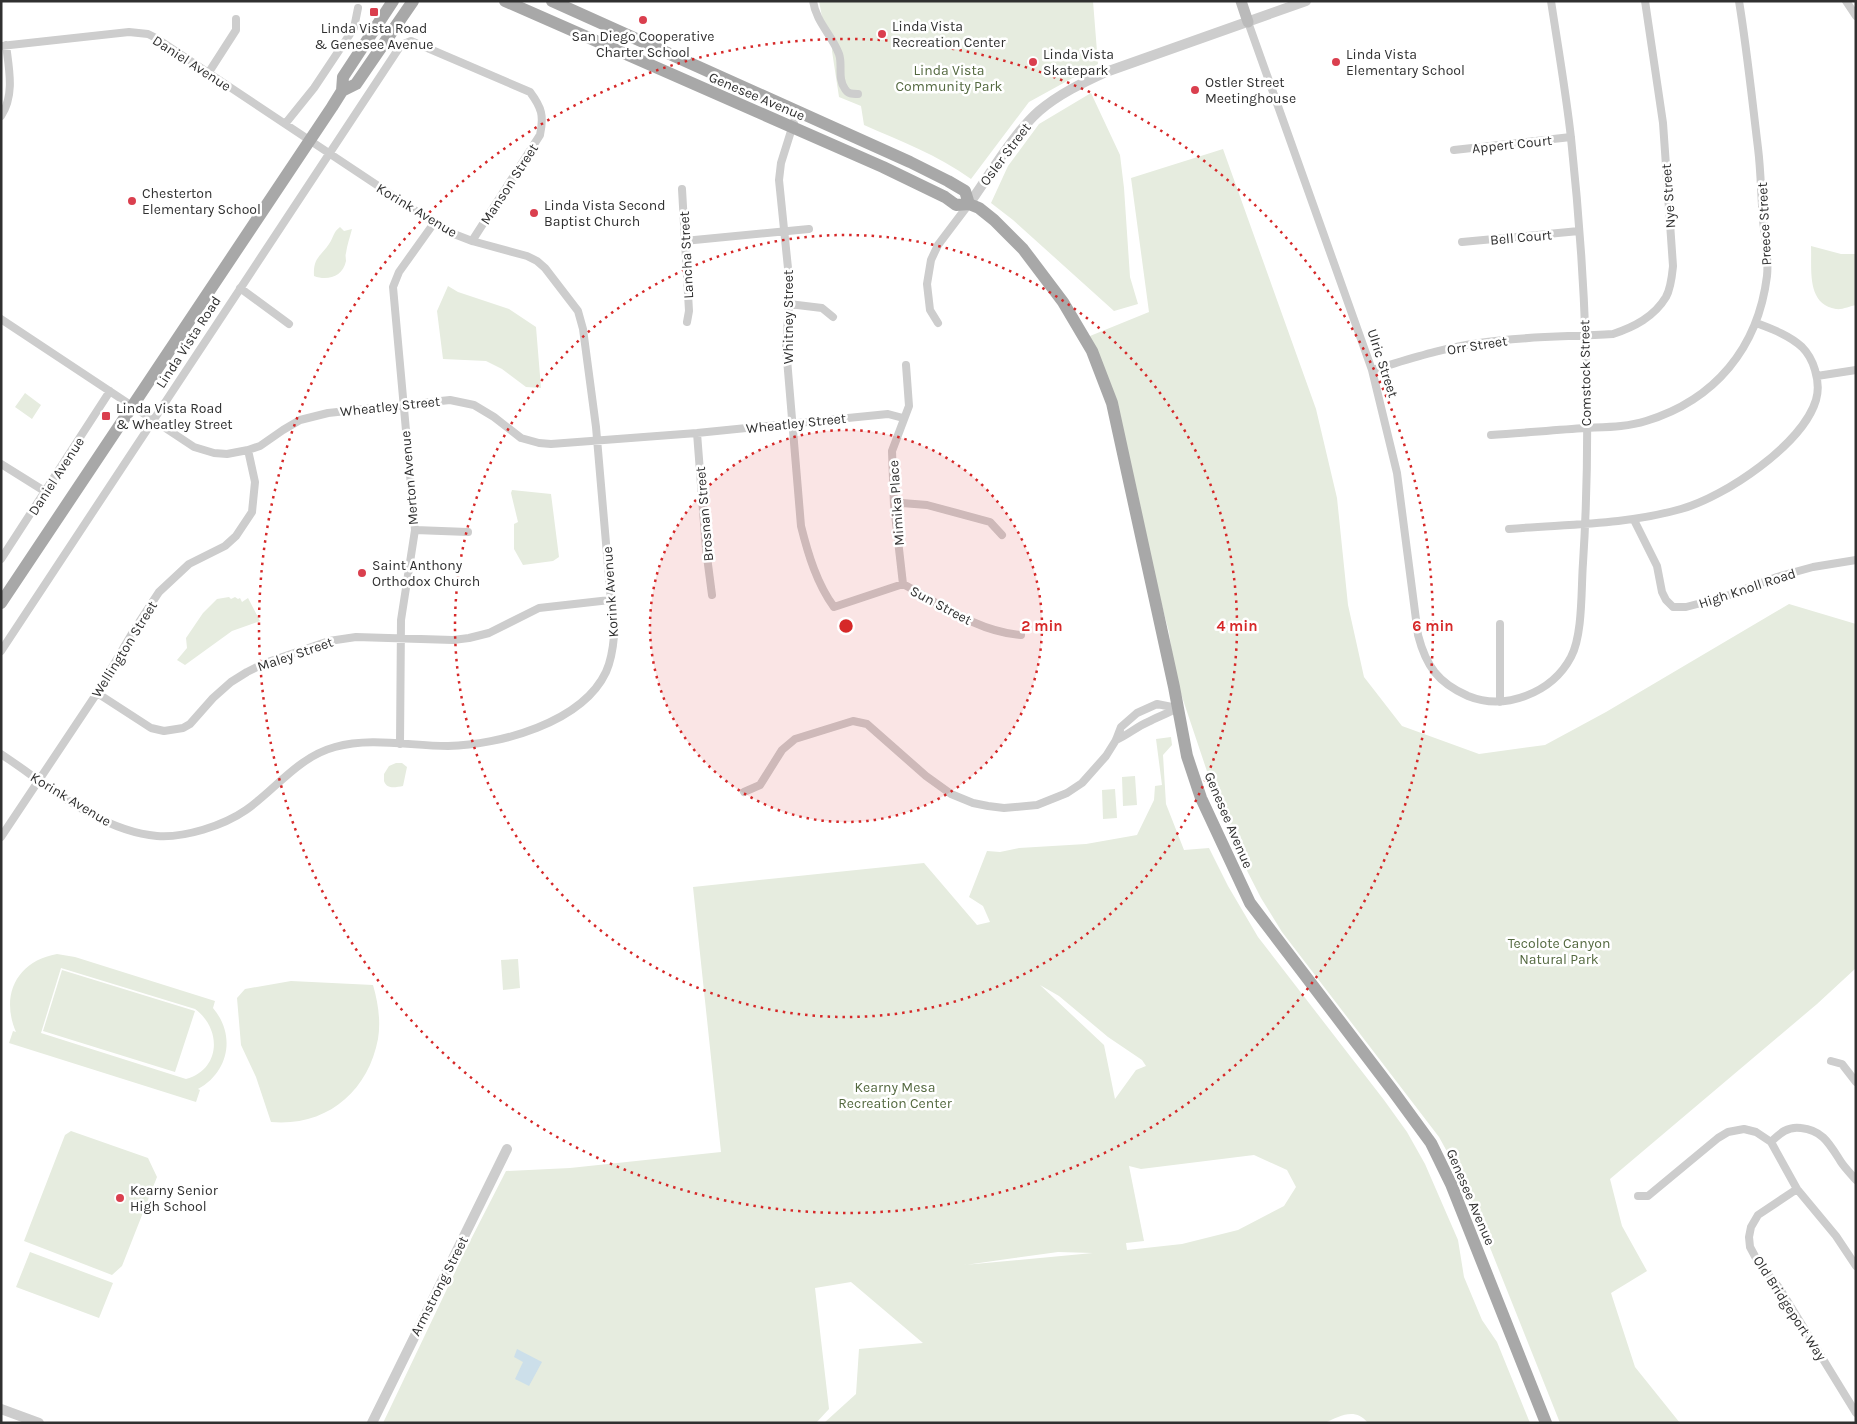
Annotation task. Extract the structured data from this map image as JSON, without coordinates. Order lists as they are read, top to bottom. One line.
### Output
{"streets":{"main road":["Genesee Avenue","Linda Vista Road","Ulric Street"],"street":["Daniel Avenue","Appert Court","Osler Street","Manson Street","Nye Street","Korink Avenue","Preece Street","Bell Court","Lancha Street","Whitney Street","Orr Street","Comstock Street","Wheatley Street","Merton Avenue","Mimika Place","Brosnan Street","High Knoll Road","Sun Street","Wellington Street","Maley Street","Armstrong Street","Old Bridgeport Way"]},"crossings":[["Daniel Avenue","Korink Avenue"],["Daniel Avenue","Linda Vista Road"],["Daniel Avenue","Wheatley Street"],["Genesee Avenue","Osler Street"],["Genesee Avenue","Whitney Street"],["Appert Court","Comstock Street"],["Osler Street","Ulric Street"],["Manson Street","Korink Avenue"],["Manson Street","Linda Vista Road"],["Nye Street","Orr Street"],["Nye Street","Comstock Street"],["Korink Avenue","Linda Vista Road"],["Korink Avenue","Wheatley Street"],["Korink Avenue","Merton Avenue"],["Korink Avenue","Wellington Street"],["Korink Avenue","Maley Street"],["Preece Street","Comstock Street"],["Bell Court","Comstock Street"],["Whitney Street","Wheatley Street"],["Whitney Street","Sun Street"],["Linda Vista Road","Wheatley Street"],["Orr Street","Ulric Street"],["Orr Street","Comstock Street"],["Ulric Street","Comstock Street"],["Wheatley Street","Merton Avenue"],["Wheatley Street","Mimika Place"],["Wheatley Street","Brosnan Street"],["Wheatley Street","Wellington Street"],["Merton Avenue","Maley Street"],["Mimika Place","Sun Street"],["Wellington Street","Maley Street"]],"parks":["Linda Vista Community Park","Tecolote Canyon Natural Park","Kearny Mesa Recreation Center"],"places":{"transit":["Linda Vista Road & Genesee Avenue","Linda Vista Road & Wheatley Street"],"other":["San Diego Cooperative Charter School","Linda Vista Recreation Center","Linda Vista Skatepark","Linda Vista Elementary School","Ostler Street Meetinghouse","Chesterton Elementary School","Linda Vista Second Baptist Church","Saint Anthony Orthodox Church","Kearny Senior High School"]},"rings":["2 min","4 min","6 min"]}
